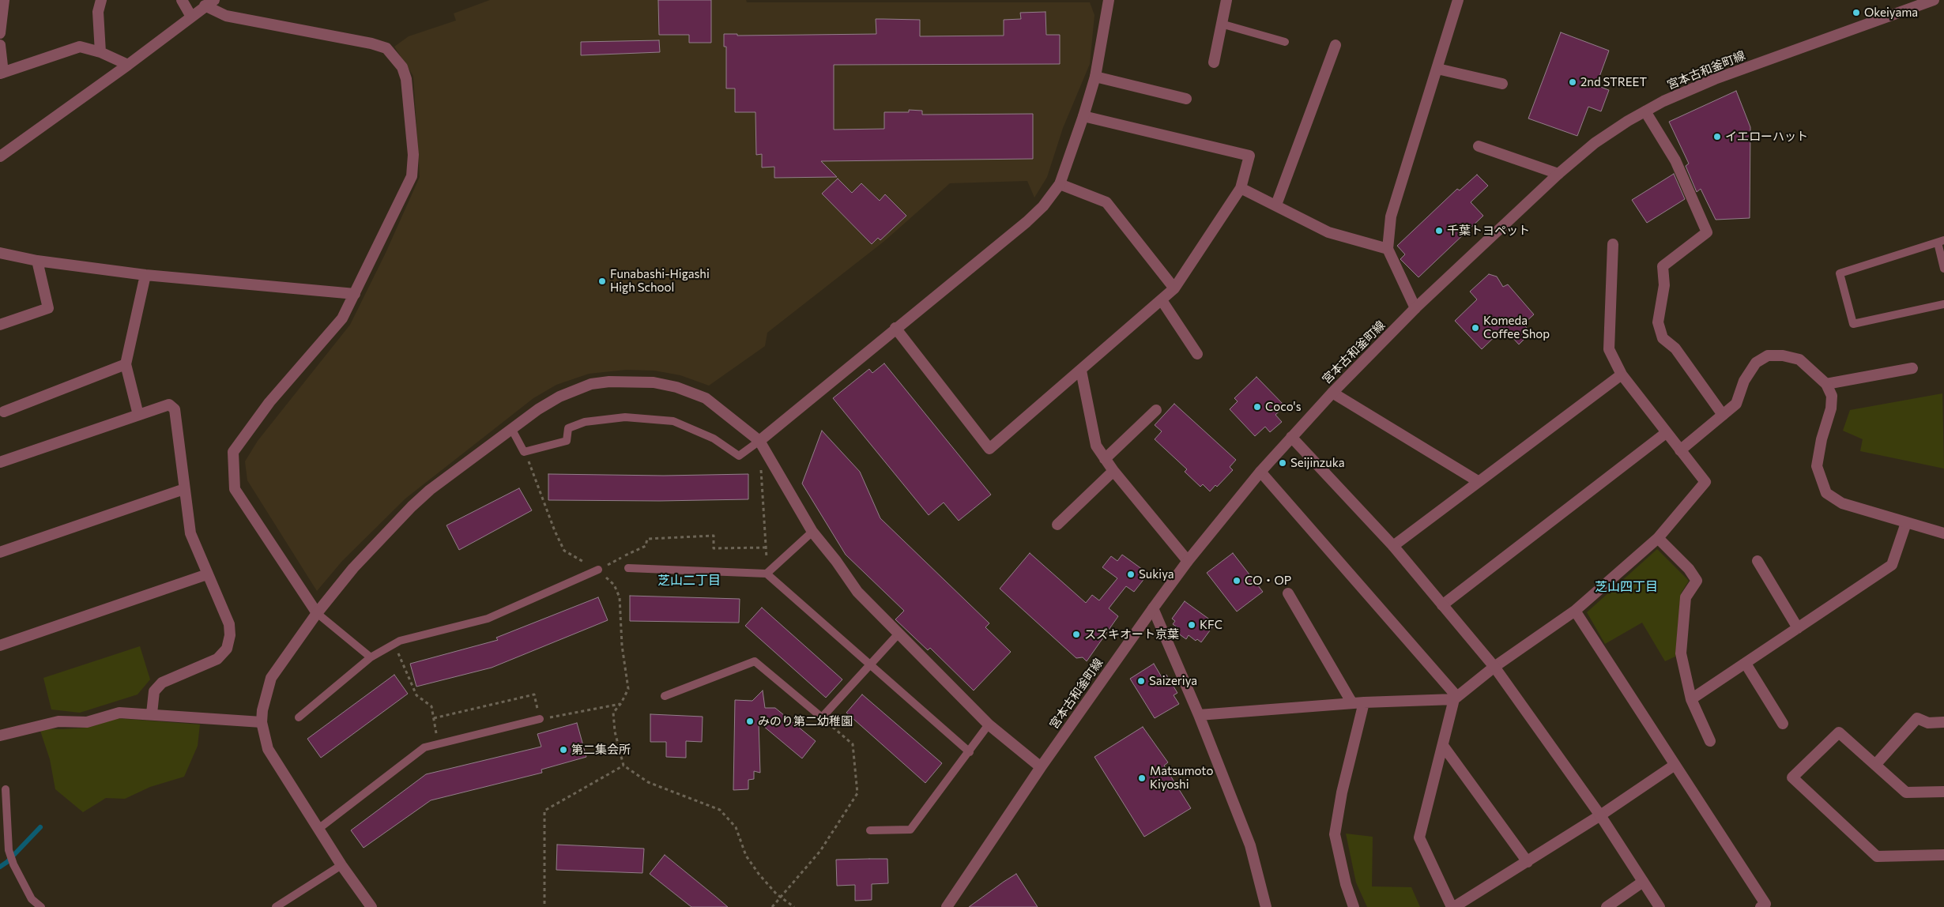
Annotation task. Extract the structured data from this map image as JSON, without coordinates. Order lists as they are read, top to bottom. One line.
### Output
{"streets":{"street":["宮本古和釜町線"]},"districts":["芝山二丁目","芝山四丁目"],"places":["Okeiyama","2nd STREET","イエローハット","千葉トヨペット","Funabashi-Higashi High School","Komeda Coffee Shop","Coco's","Seijinzuka","Sukiya","CO・OP","KFC","スズキオート京葉","Saizeriya","みのり第二幼稚園","第二集会所","Matsumoto Kiyoshi"]}
